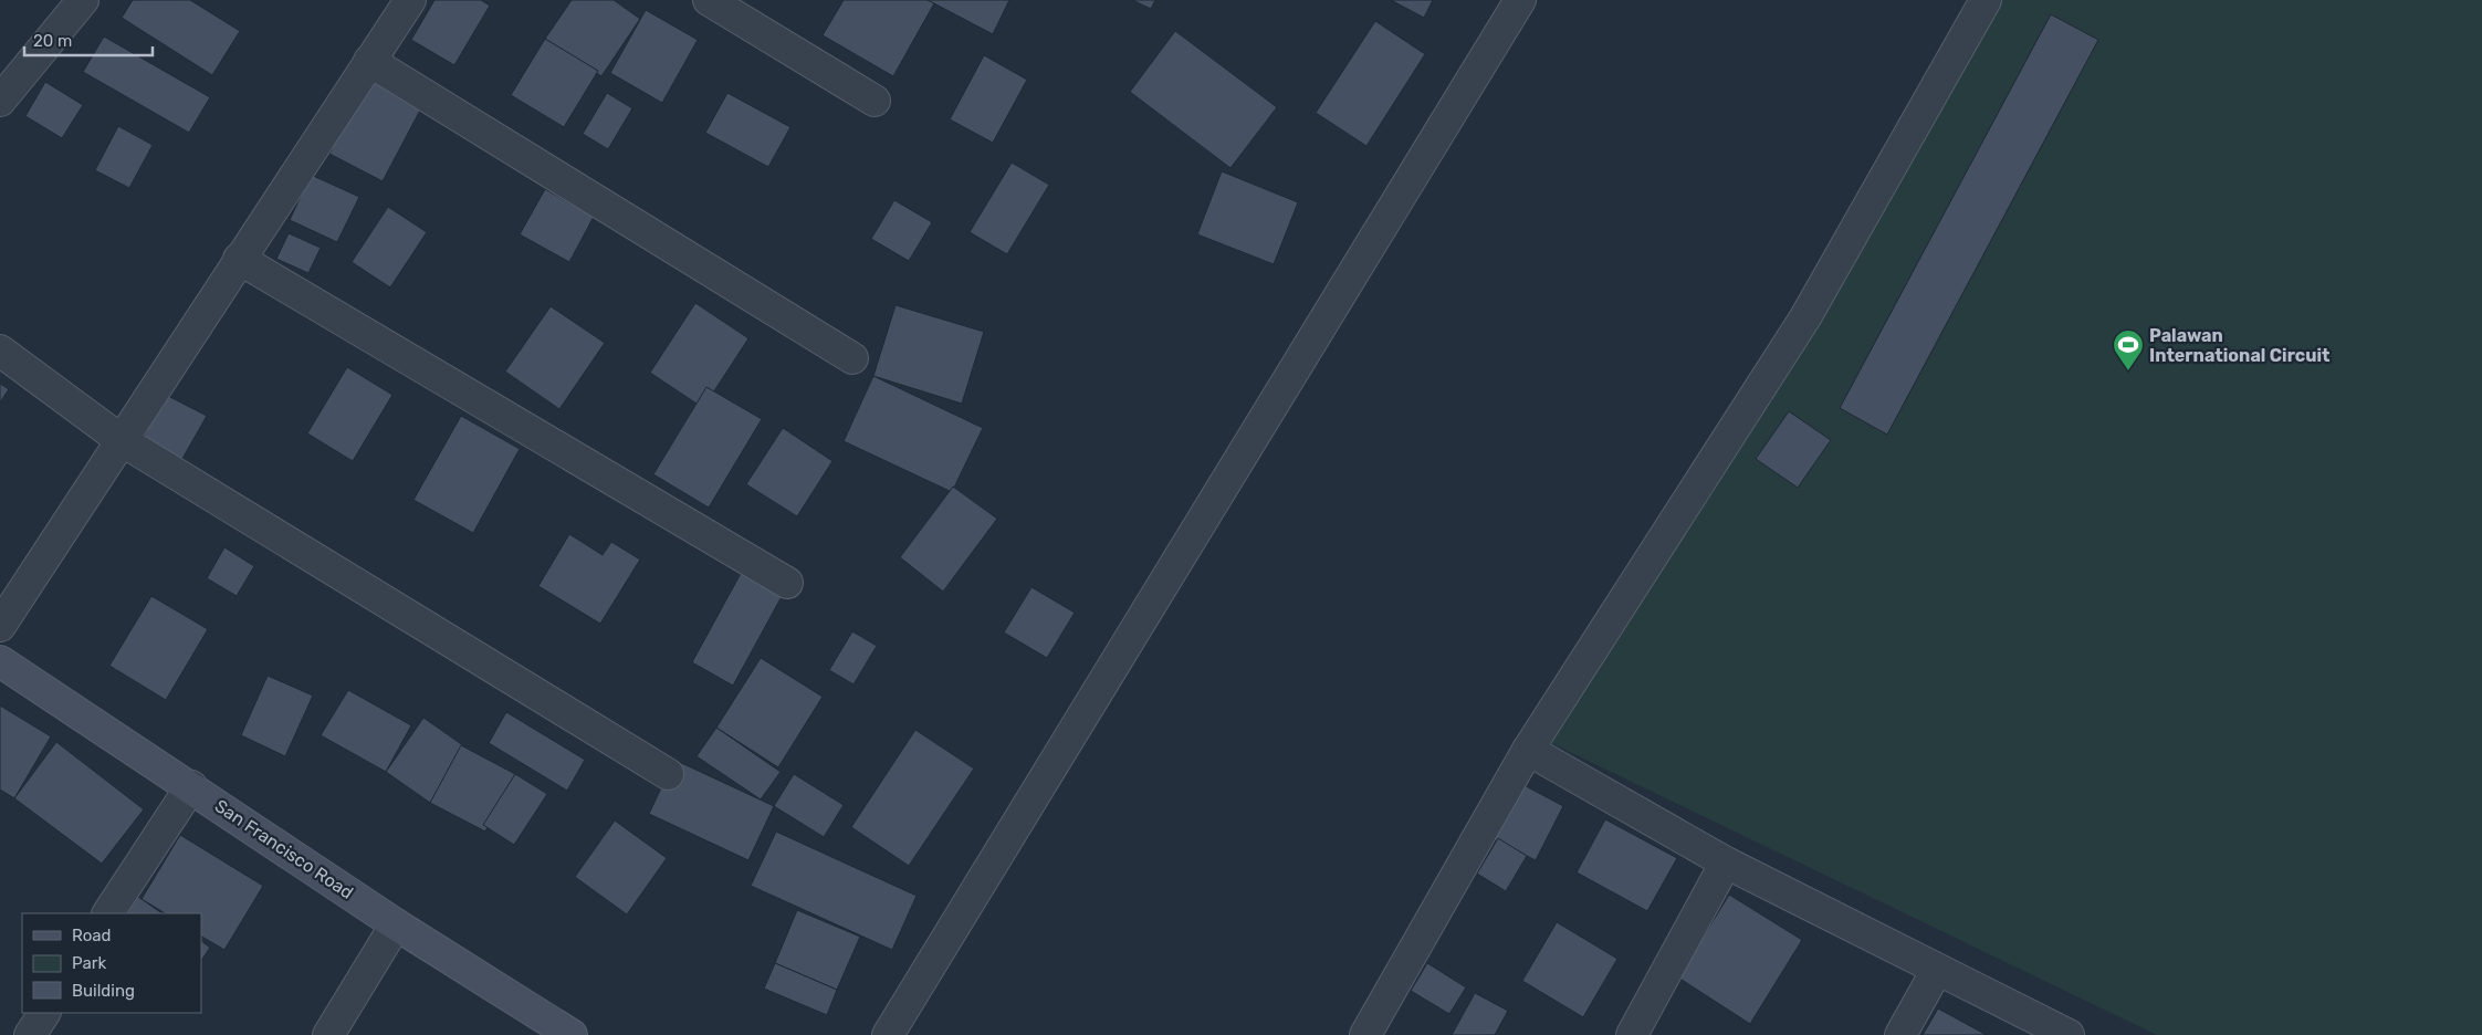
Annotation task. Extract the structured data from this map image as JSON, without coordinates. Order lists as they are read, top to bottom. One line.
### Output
{"streets":{"street":["San Francisco Road"]},"places":{"sports":["Palawan International Circuit"]},"legend":["Road","Park","Building"],"scale_bar":"20 m"}
